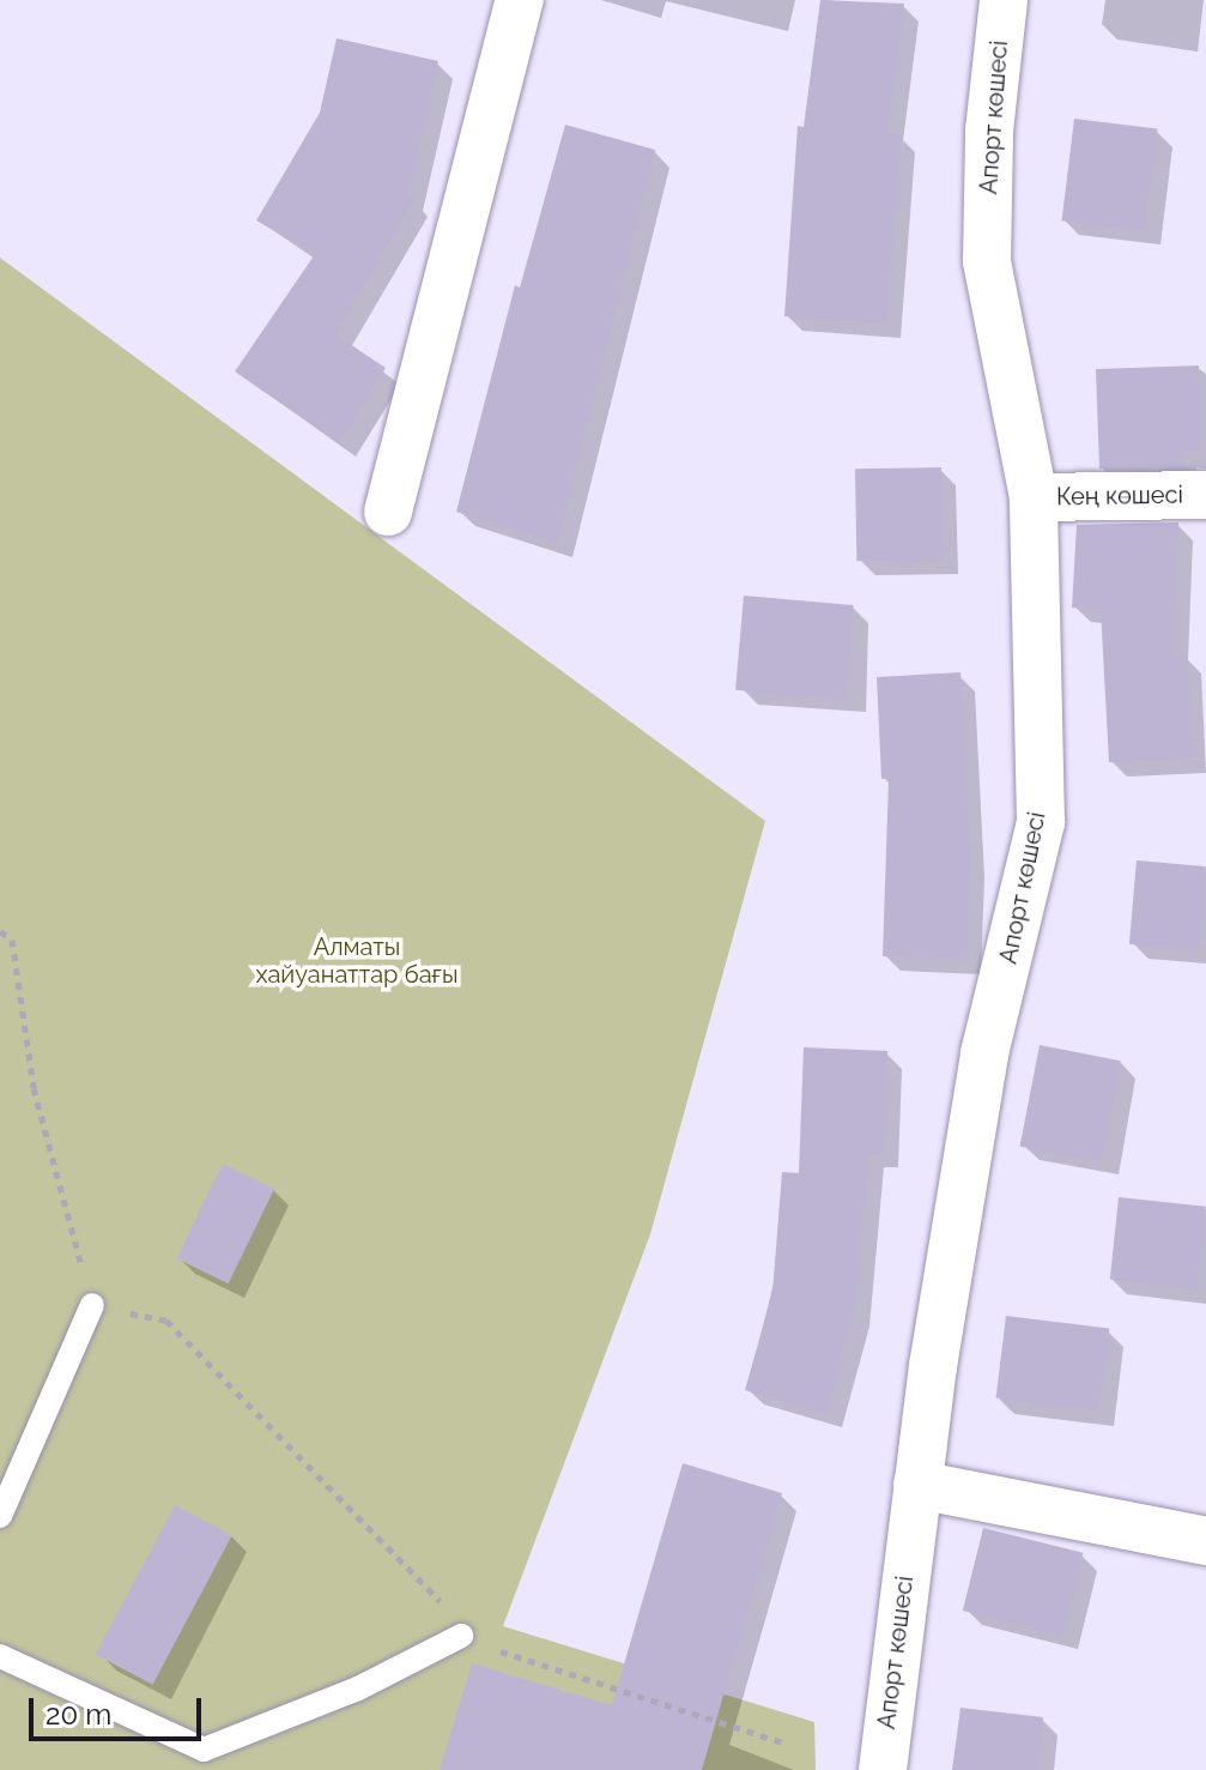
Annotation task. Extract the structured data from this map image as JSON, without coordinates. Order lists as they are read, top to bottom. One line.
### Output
{"streets":{"street":["Апорт көшесі","Кең көшесі"]},"crossings":[["Апорт көшесі","Кең көшесі"]],"parks":["Алматы хайуанаттар бағы"],"scale_bar":"20 m"}
